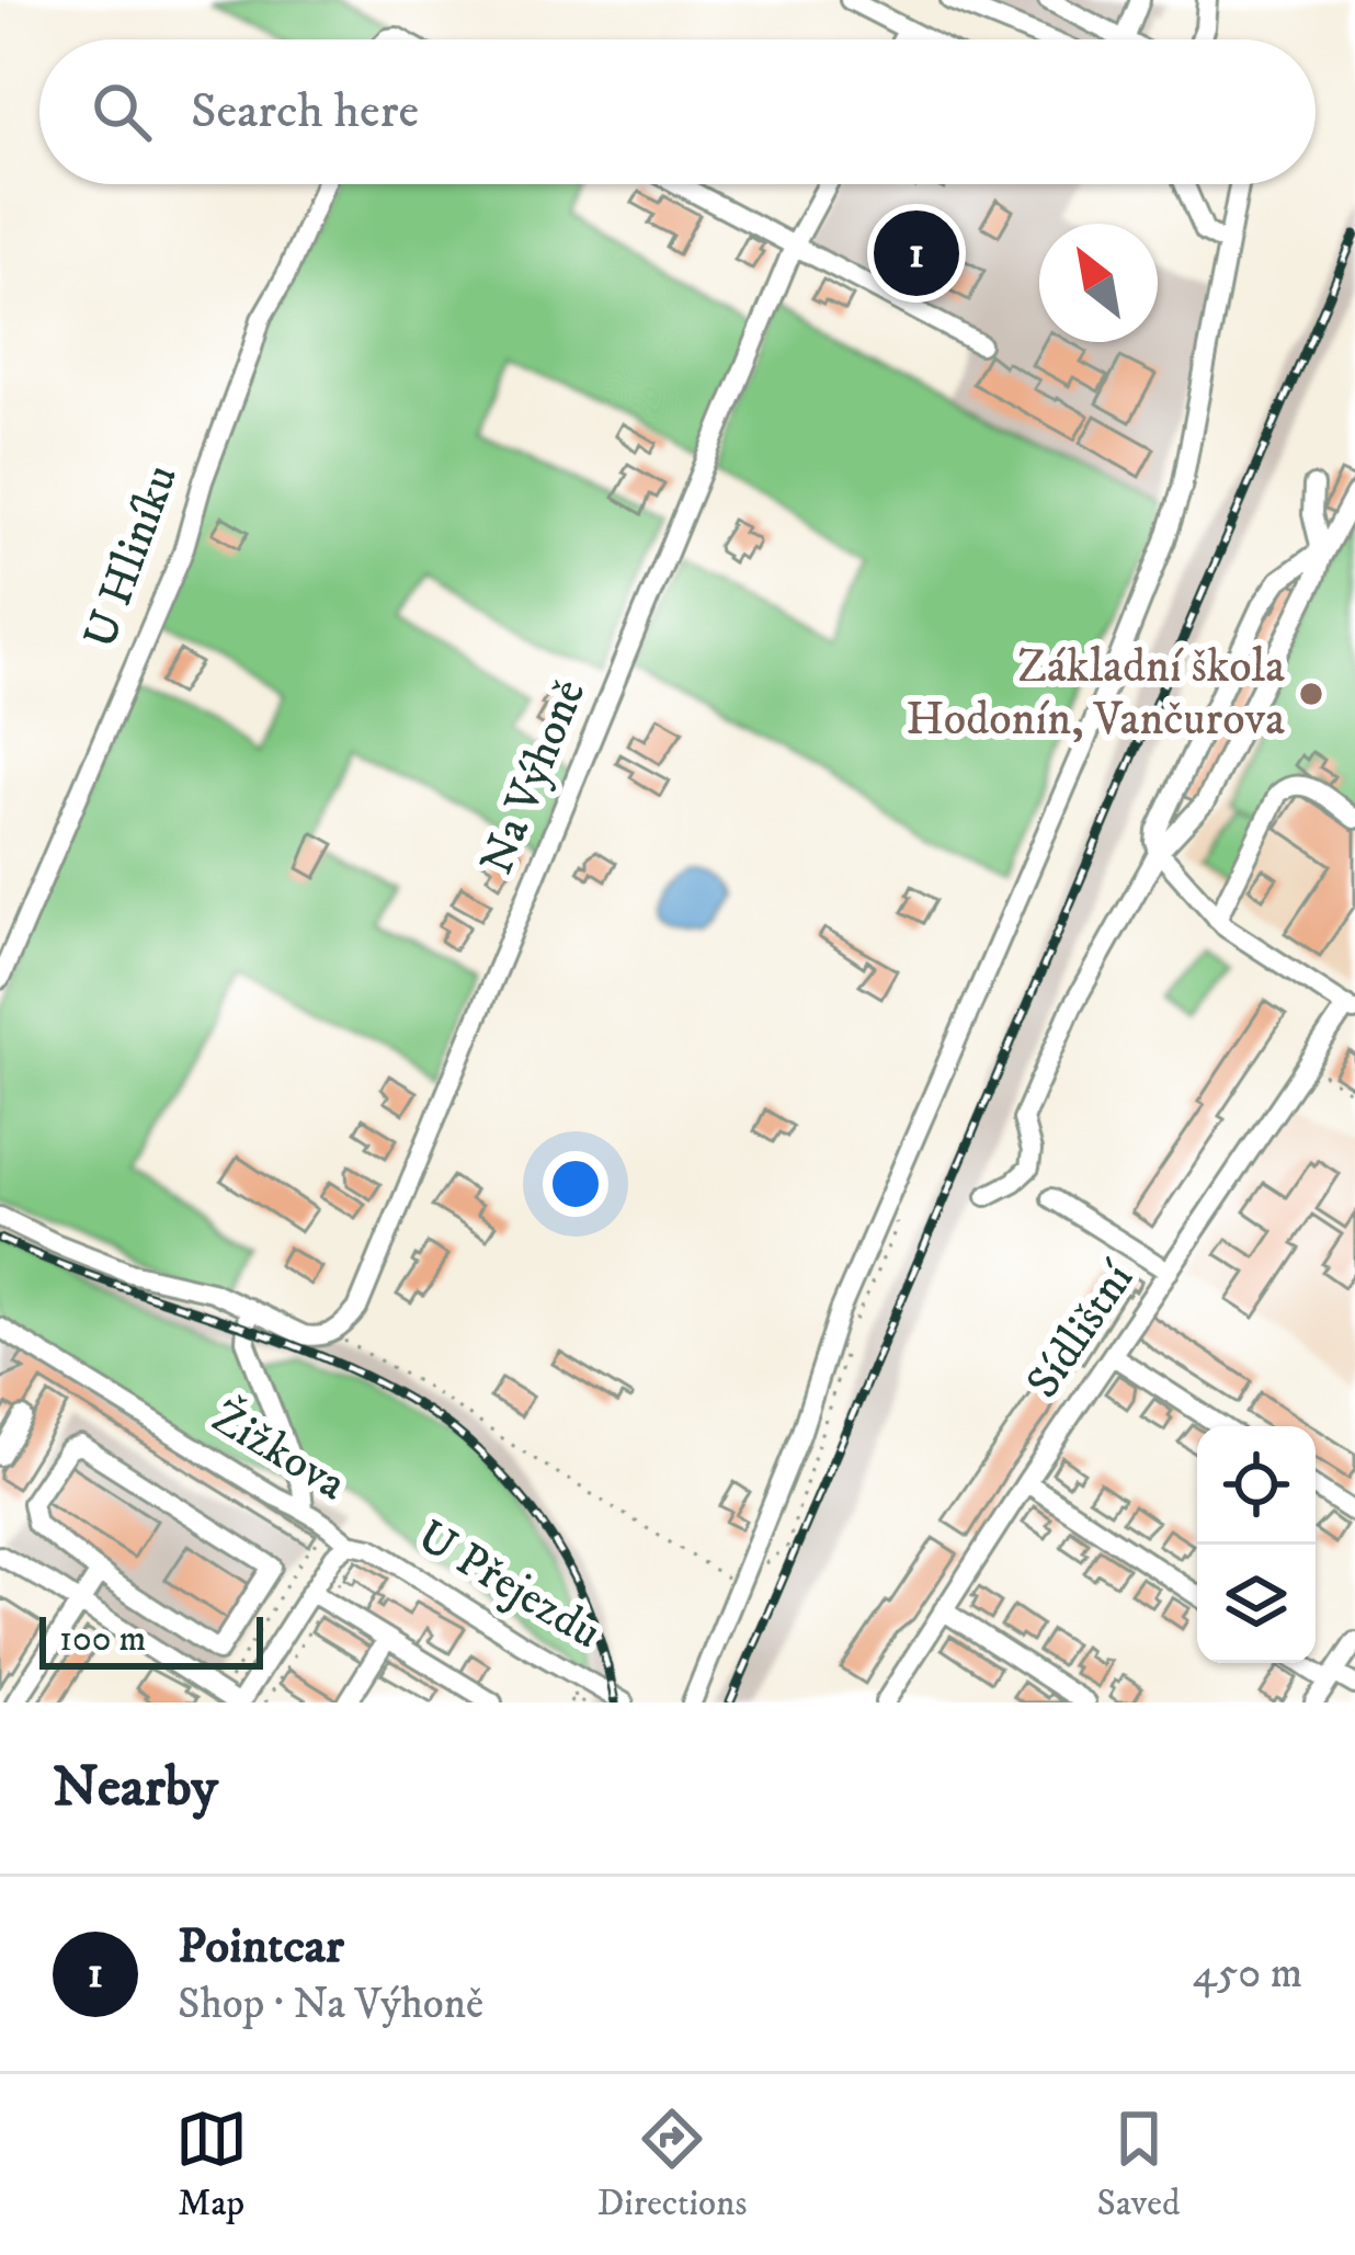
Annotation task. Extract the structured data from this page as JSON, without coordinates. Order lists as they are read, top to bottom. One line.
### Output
{"streets":{"street":["U Hliníku","Na Výhoně","Sídlištní","Žižkova","U Přejezdu"]},"crossings":[["Žižkova","U Přejezdu"]],"places":["Základní škola Hodonín, Vančurova"],"scale_bar":"100 m","north":"top left","page":{"search":"Search here","pins":"1","scale":"100 m","heading":"Nearby","list":[{"mark":"1","name":"Pointcar","note":"Shop · Na Výhoně","value":"450 m"}],"nav":["Map","Directions","Saved"]}}
